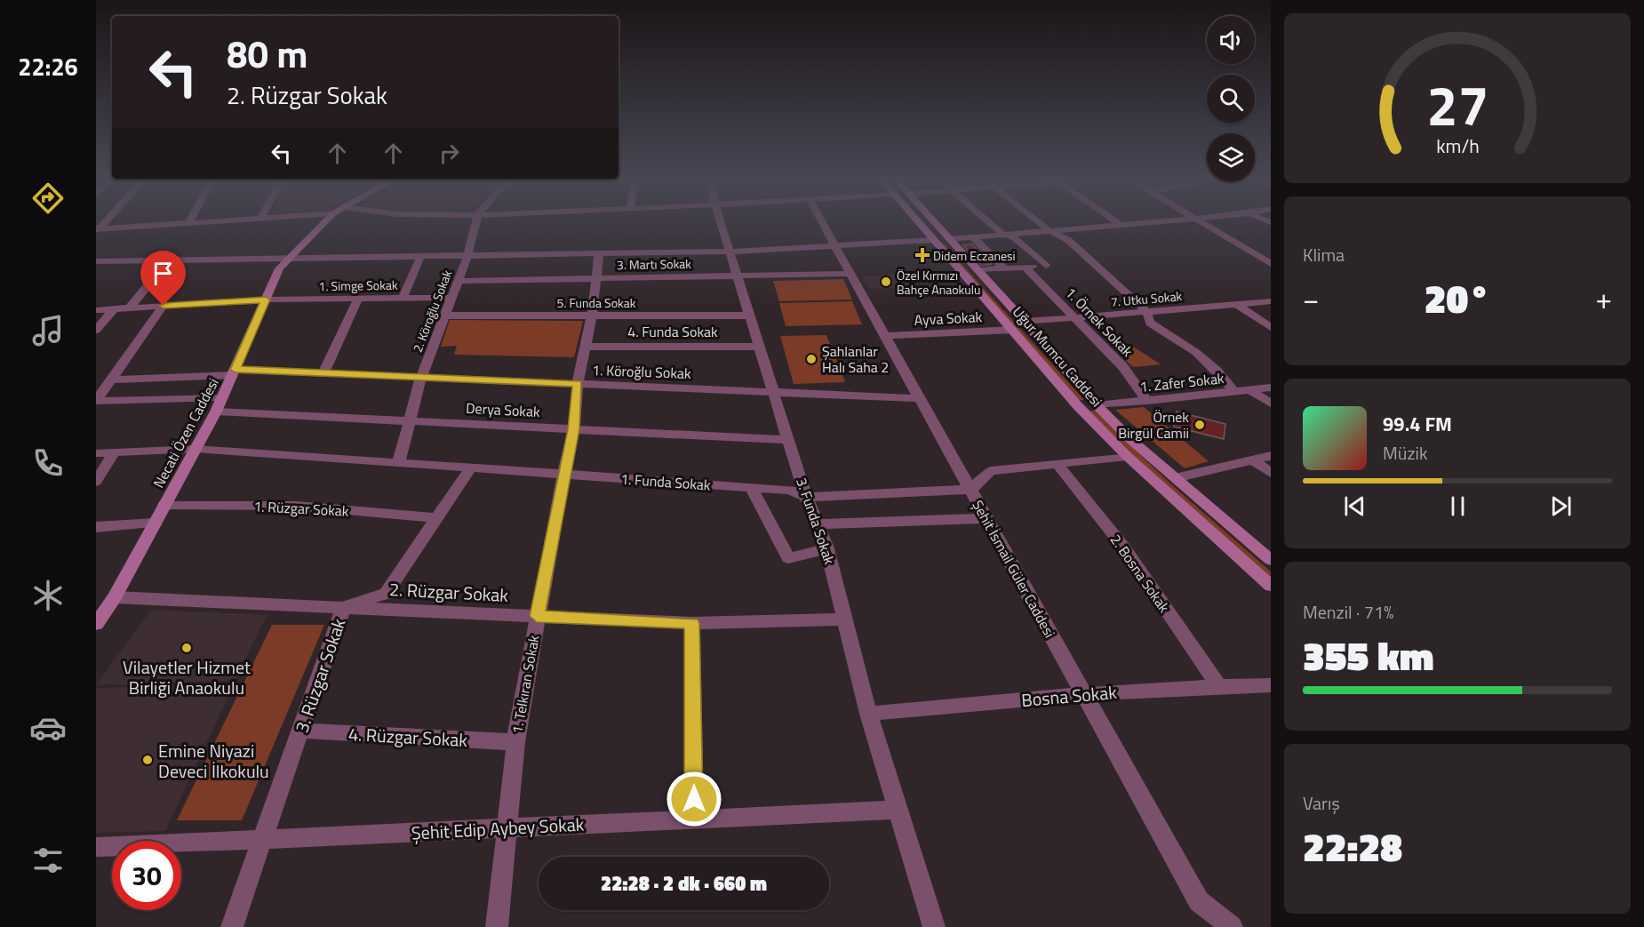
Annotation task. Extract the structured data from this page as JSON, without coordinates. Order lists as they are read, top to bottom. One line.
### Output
{"streets":{"street":["3. Martı Sokak","1. Simge Sokak","7. Utku Sokak","5. Funda Sokak","2. Köroğlu Sokak","Ayva Sokak","1. Örnek Sokak","4. Funda Sokak","Uğur Mumcu Caddesi","1. Köroğlu Sokak","1. Zafer Sokak","Derya Sokak","Necati Özen Caddesi","1. Funda Sokak","1. Rüzgar Sokak","3. Funda Sokak","Şehit İsmail Güler Caddesi","2. Bosna Sokak","2. Rüzgar Sokak","3. Rüzgar Sokak","1. Telkıran Sokak","Bosna Sokak","4. Rüzgar Sokak","Şehit Edip Aybey Sokak"]},"crossings":[["3. Martı Sokak","2. Köroğlu Sokak"],["3. Martı Sokak","3. Funda Sokak"],["3. Martı Sokak","Şehit İsmail Güler Caddesi"],["3. Martı Sokak","1. Telkıran Sokak"],["1. Simge Sokak","2. Köroğlu Sokak"],["1. Simge Sokak","Necati Özen Caddesi"],["7. Utku Sokak","1. Örnek Sokak"],["7. Utku Sokak","Uğur Mumcu Caddesi"],["5. Funda Sokak","2. Köroğlu Sokak"],["5. Funda Sokak","3. Funda Sokak"],["5. Funda Sokak","1. Telkıran Sokak"],["2. Köroğlu Sokak","1. Köroğlu Sokak"],["2. Köroğlu Sokak","Derya Sokak"],["2. Köroğlu Sokak","1. Funda Sokak"],["Ayva Sokak","Uğur Mumcu Caddesi"],["Ayva Sokak","Şehit İsmail Güler Caddesi"],["1. Örnek Sokak","1. Zafer Sokak"],["4. Funda Sokak","3. Funda Sokak"],["4. Funda Sokak","1. Telkıran Sokak"],["Uğur Mumcu Caddesi","1. Zafer Sokak"],["1. Köroğlu Sokak","Necati Özen Caddesi"],["1. Köroğlu Sokak","3. Funda Sokak"],["1. Köroğlu Sokak","Şehit İsmail Güler Caddesi"],["1. Köroğlu Sokak","1. Telkıran Sokak"],["Derya Sokak","Necati Özen Caddesi"],["Derya Sokak","3. Funda Sokak"],["Derya Sokak","1. Telkıran Sokak"],["Necati Özen Caddesi","1. Funda Sokak"],["Necati Özen Caddesi","1. Rüzgar Sokak"],["Necati Özen Caddesi","2. Rüzgar Sokak"],["1. Funda Sokak","3. Funda Sokak"],["1. Funda Sokak","Şehit İsmail Güler Caddesi"],["1. Funda Sokak","3. Rüzgar Sokak"],["1. Funda Sokak","1. Telkıran Sokak"],["1. Rüzgar Sokak","3. Rüzgar Sokak"],["3. Funda Sokak","2. Rüzgar Sokak"],["3. Funda Sokak","Bosna Sokak"],["3. Funda Sokak","Şehit Edip Aybey Sokak"],["Şehit İsmail Güler Caddesi","Bosna Sokak"],["2. Bosna Sokak","Bosna Sokak"],["2. Rüzgar Sokak","3. Rüzgar Sokak"],["2. Rüzgar Sokak","1. Telkıran Sokak"],["3. Rüzgar Sokak","4. Rüzgar Sokak"],["3. Rüzgar Sokak","Şehit Edip Aybey Sokak"],["1. Telkıran Sokak","4. Rüzgar Sokak"],["1. Telkıran Sokak","Şehit Edip Aybey Sokak"]],"places":{"health":["Didem Eczanesi"],"other":["Özel Kırmızı Bahçe Anaokulu","Şahlanlar Halı Saha 2","Örnek Birgül Camii","Vilayetler Hizmet Birliği Anaokulu","Emine Niyazi Deveci İlkokulu"]},"page":{"tabs":"22:26","turn":["80 m","2. Rüzgar Sokak"],"tile":["Klima",["Menzil · 71%","355 km"],["Varış","22:28"]],"heat":["−","20°","+"],"song":["99.4 FM","Müzik"],"limit":"30","trip":"22:28 · 2 dk · 660 m","gauge":["27","km/h"]}}
